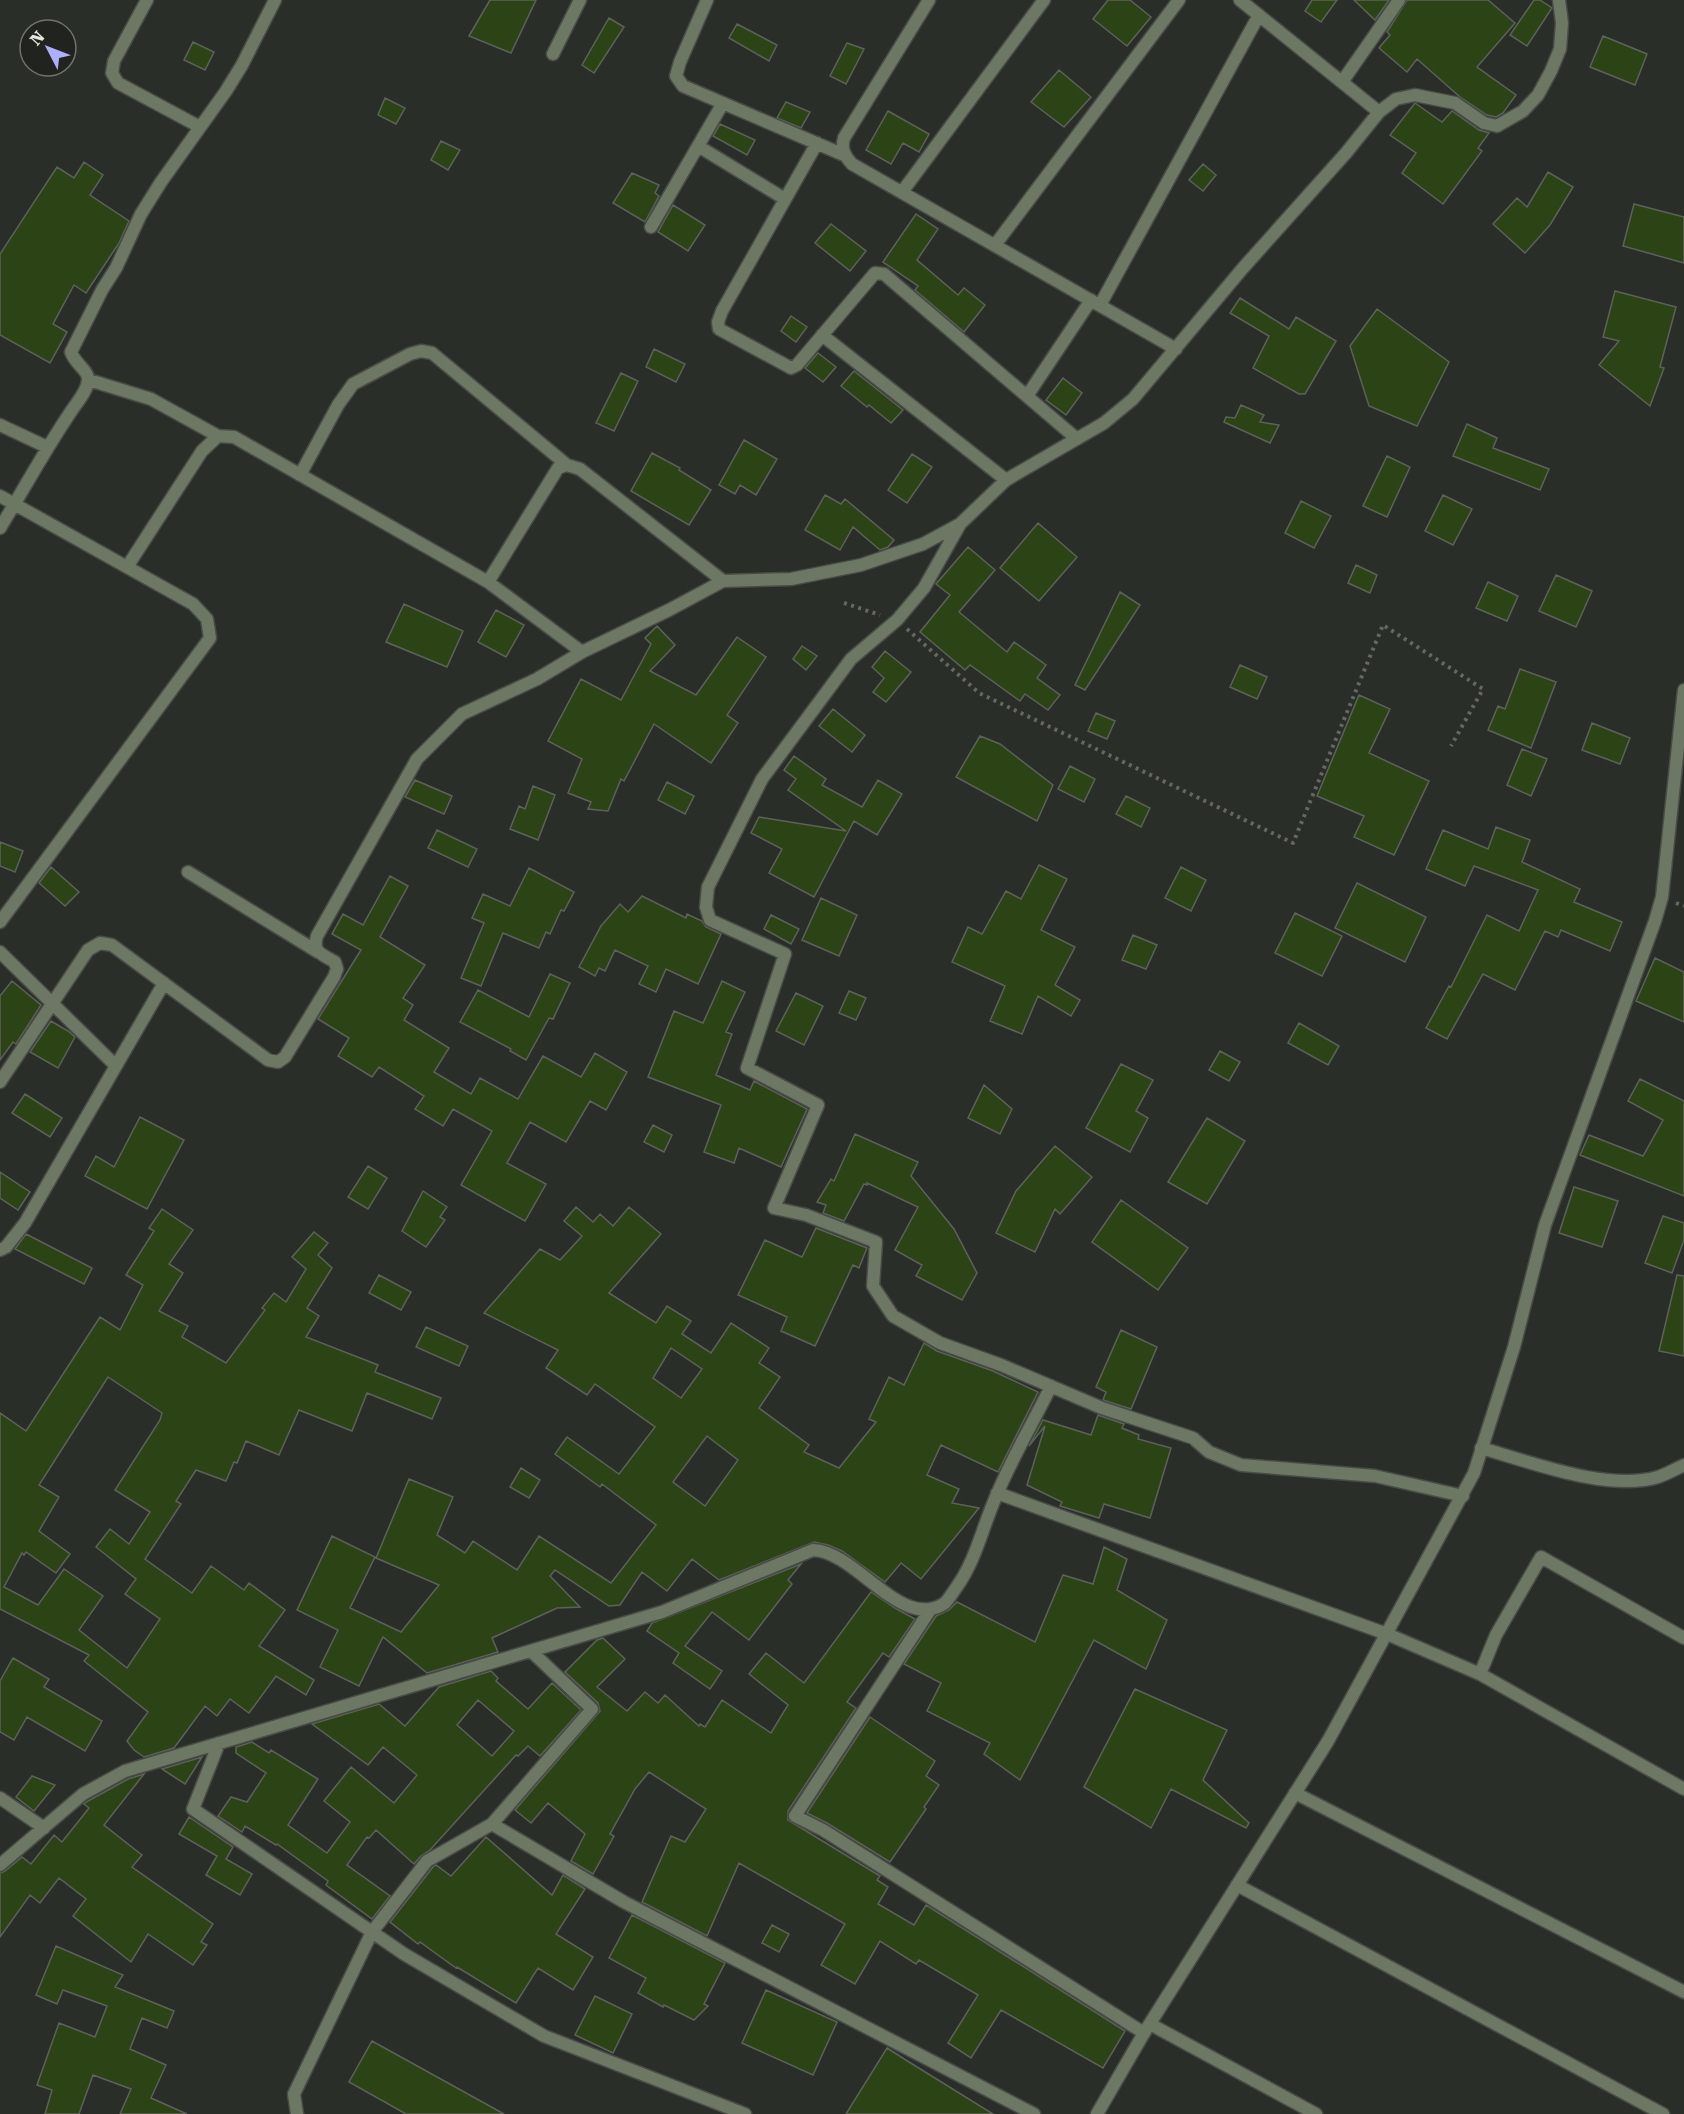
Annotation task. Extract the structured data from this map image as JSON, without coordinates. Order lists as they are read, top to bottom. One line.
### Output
{"north":"top left"}
